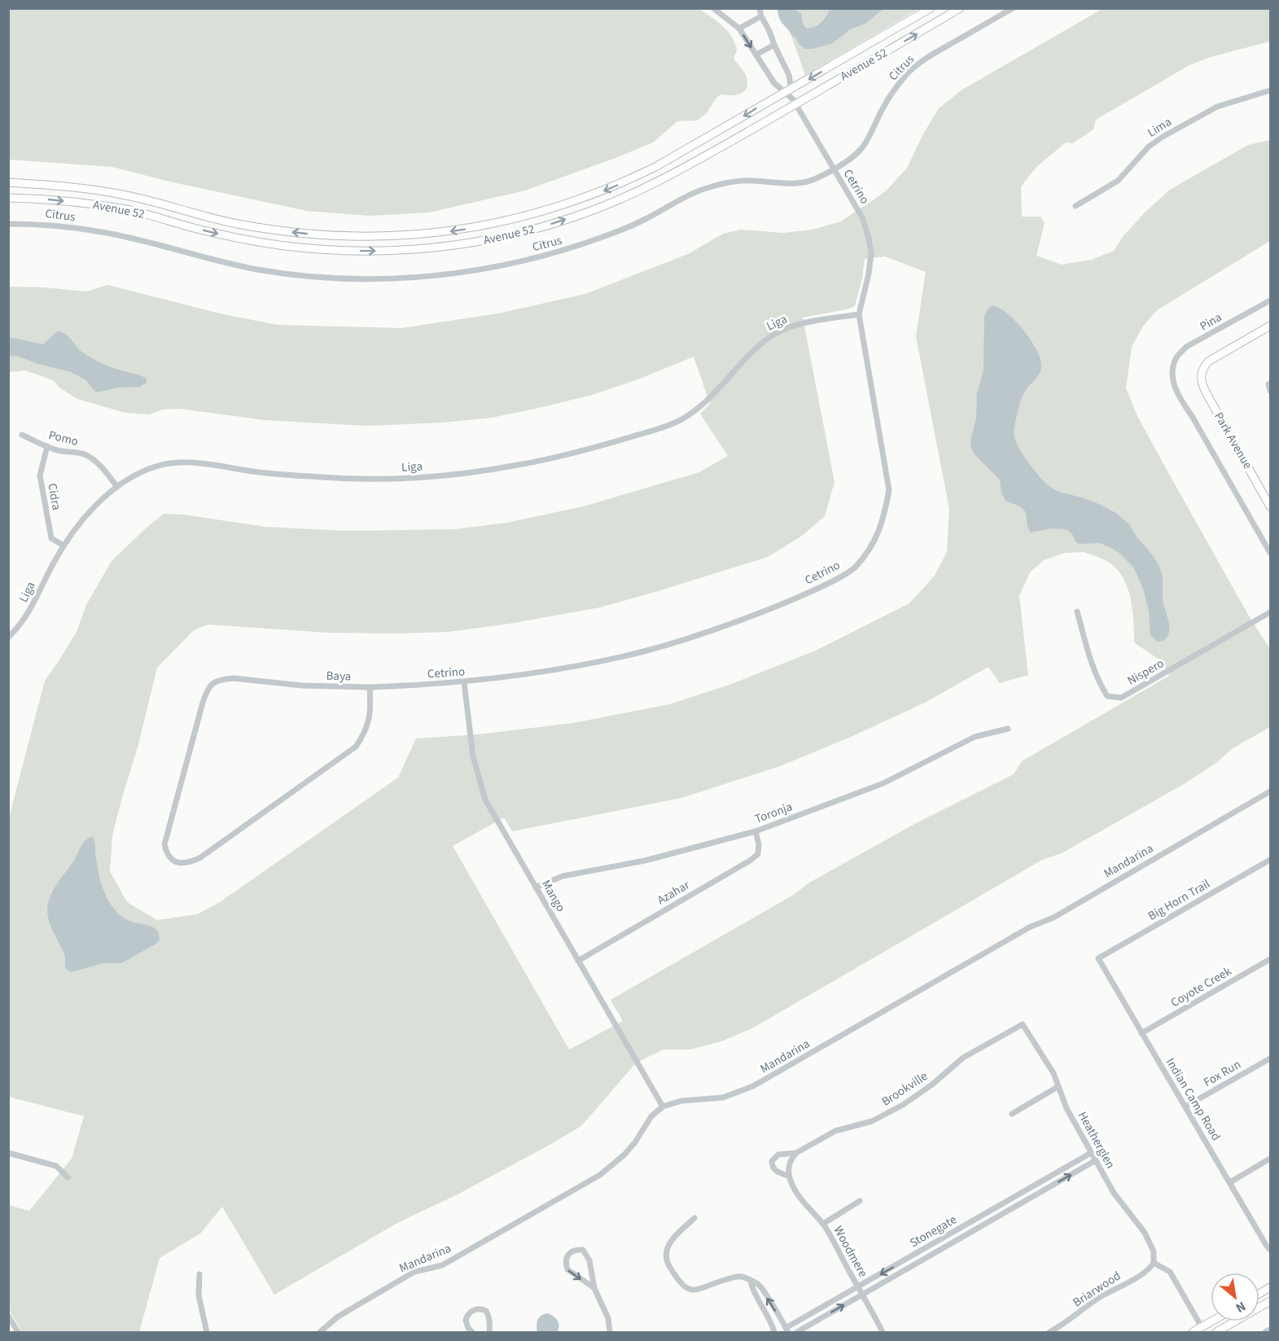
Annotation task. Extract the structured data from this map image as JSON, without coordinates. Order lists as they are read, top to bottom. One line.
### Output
{"streets":{"main road":["Avenue 52","Park Avenue"],"street":["Citrus","Lima","Cetrino","Pina","Liga","Pomo","Cidra","Nispero","Baya","Toronja","Mandarina","Azahar","Mango","Big Horn Trail","Coyote Creek","Fox Run","Brookville","Indian Camp Road","Heatherglen","Stonegate","Woodmere","Briarwood"]},"crossings":[["Avenue 52","Cetrino"],["Citrus","Cetrino"],["Cetrino","Liga"],["Cetrino","Baya"],["Cetrino","Mango"],["Liga","Pomo"],["Liga","Cidra"],["Pomo","Cidra"],["Toronja","Azahar"],["Toronja","Mango"],["Mandarina","Mango"],["Azahar","Mango"],["Big Horn Trail","Indian Camp Road"],["Coyote Creek","Indian Camp Road"],["Fox Run","Indian Camp Road"],["Brookville","Heatherglen"],["Brookville","Woodmere"],["Heatherglen","Stonegate"],["Heatherglen","Briarwood"],["Stonegate","Woodmere"]],"north":"bottom right"}
